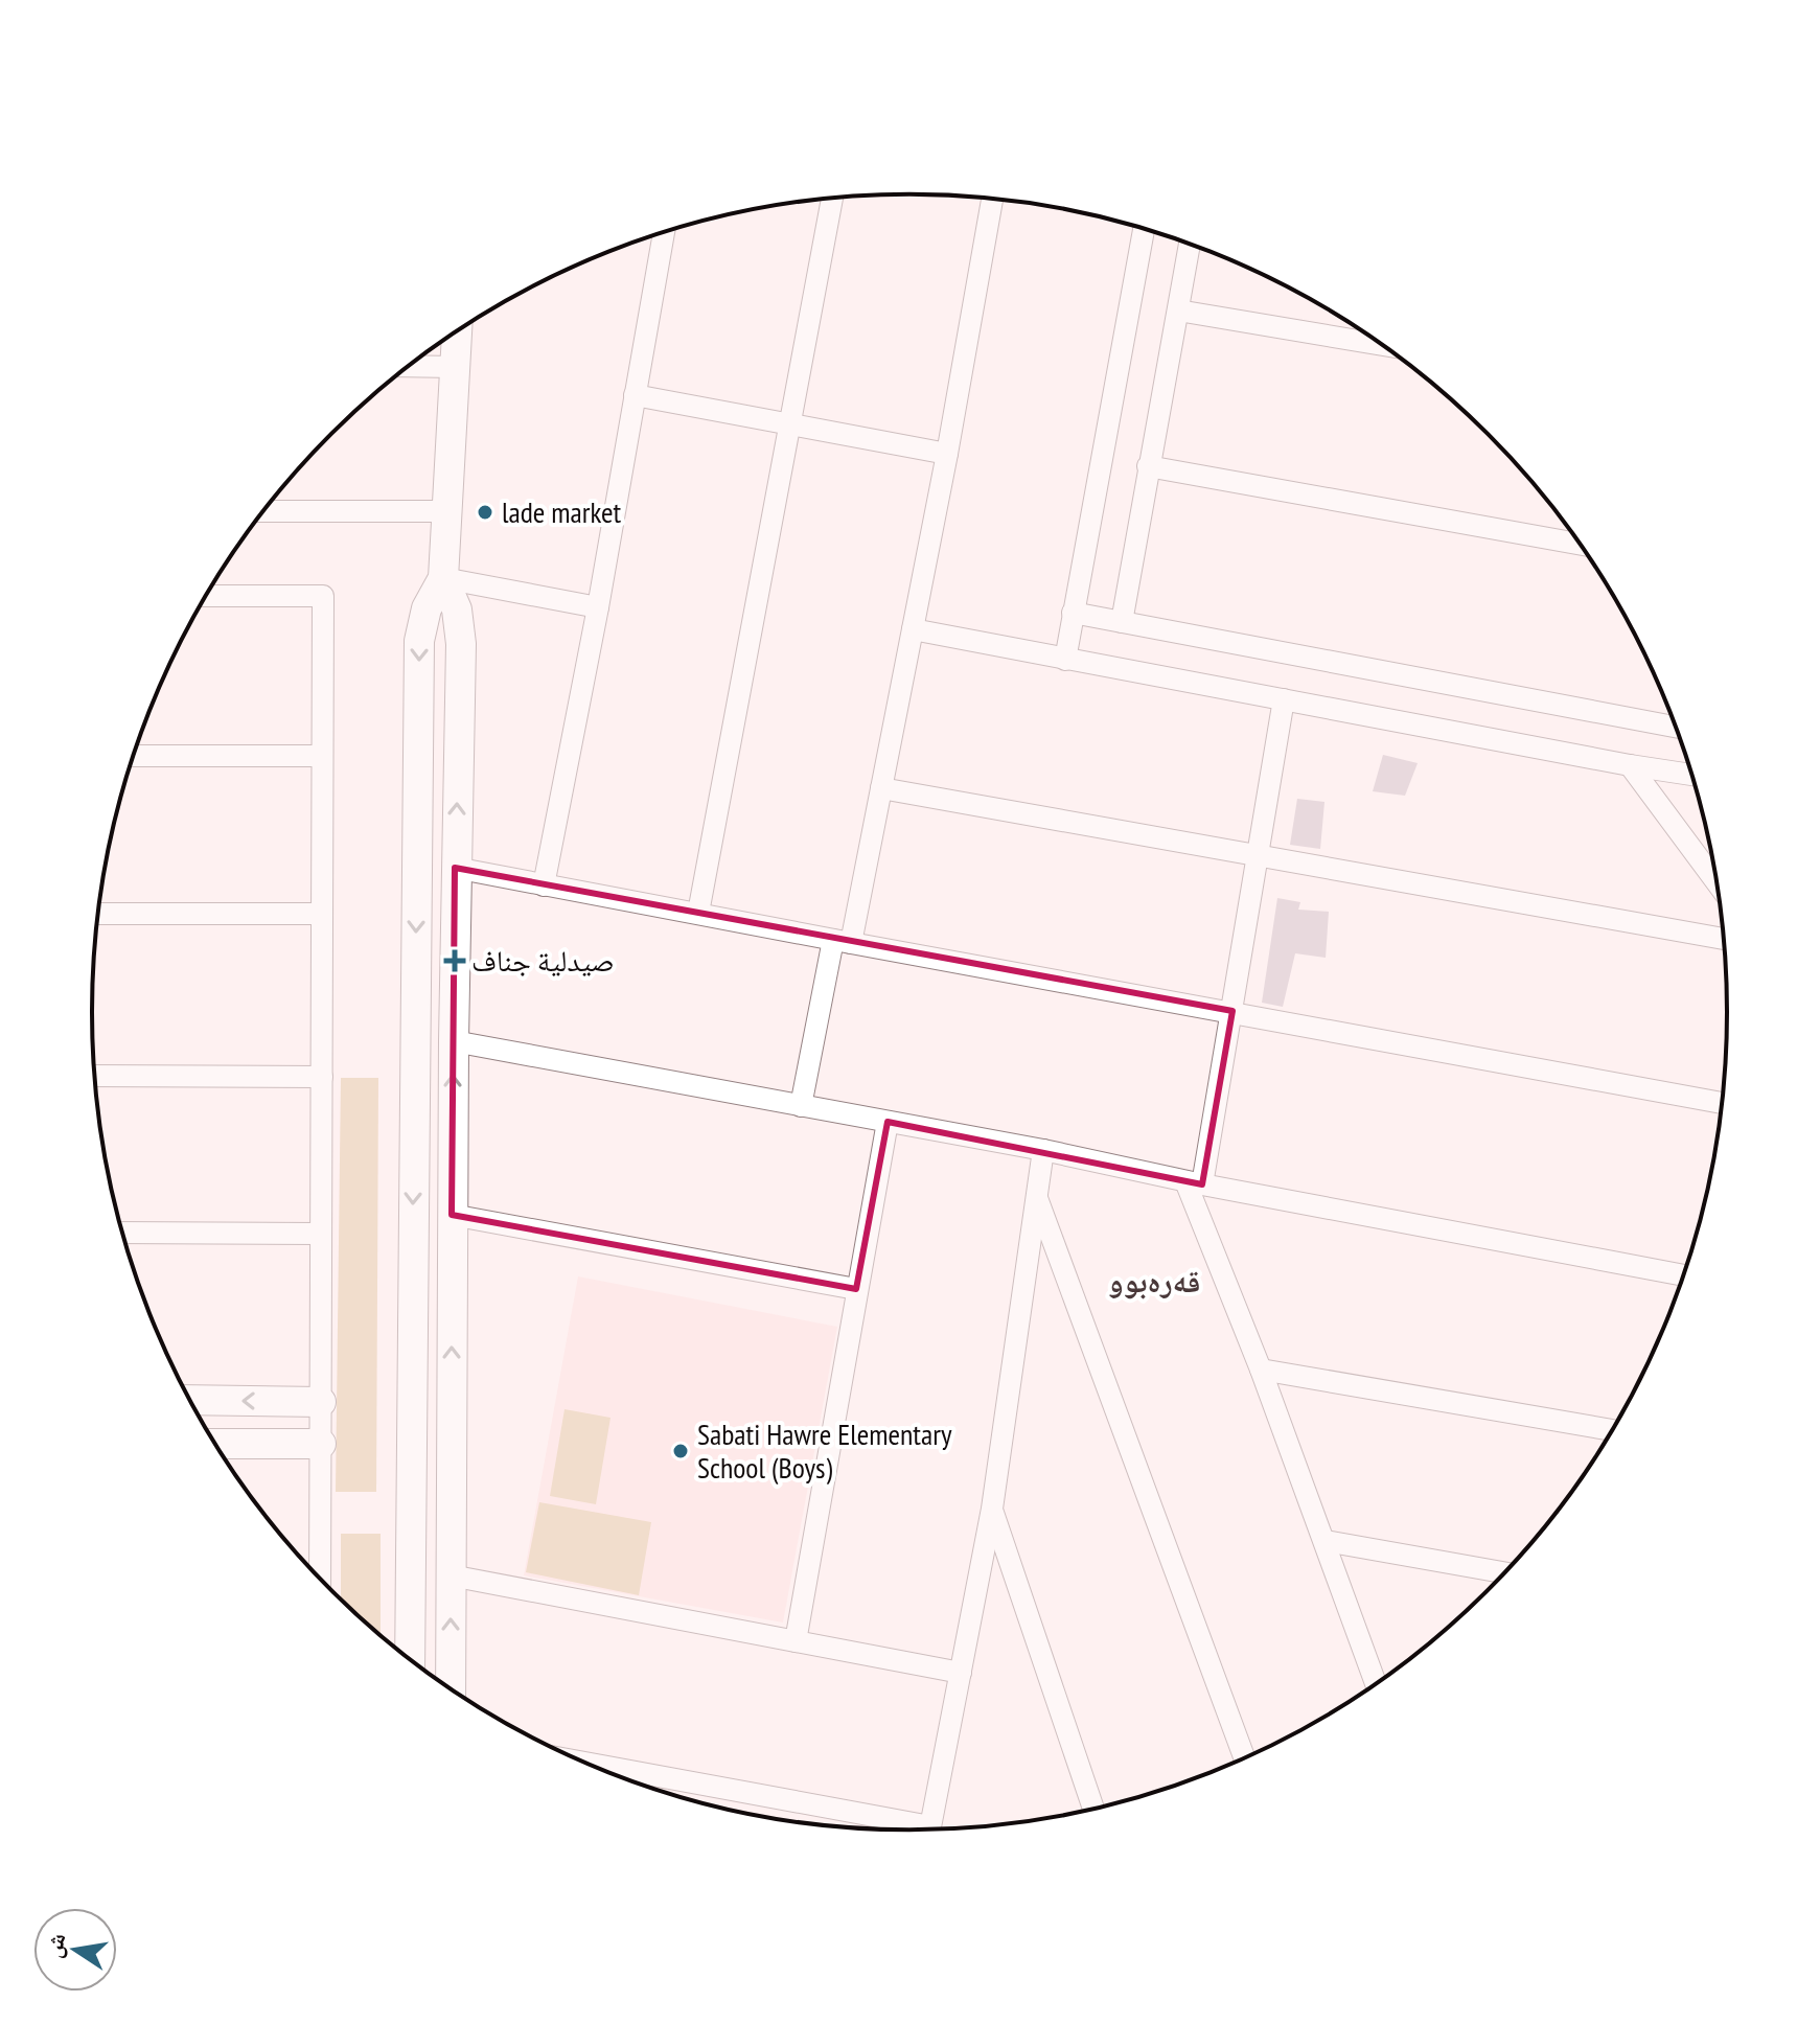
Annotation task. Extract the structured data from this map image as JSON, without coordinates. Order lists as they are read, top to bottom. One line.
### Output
{"districts":["قەرەبوو"],"places":{"other":["lade market","Sabati Hawre Elementary School (Boys)"],"health":["صيدلية جناف"]},"north":"left"}
